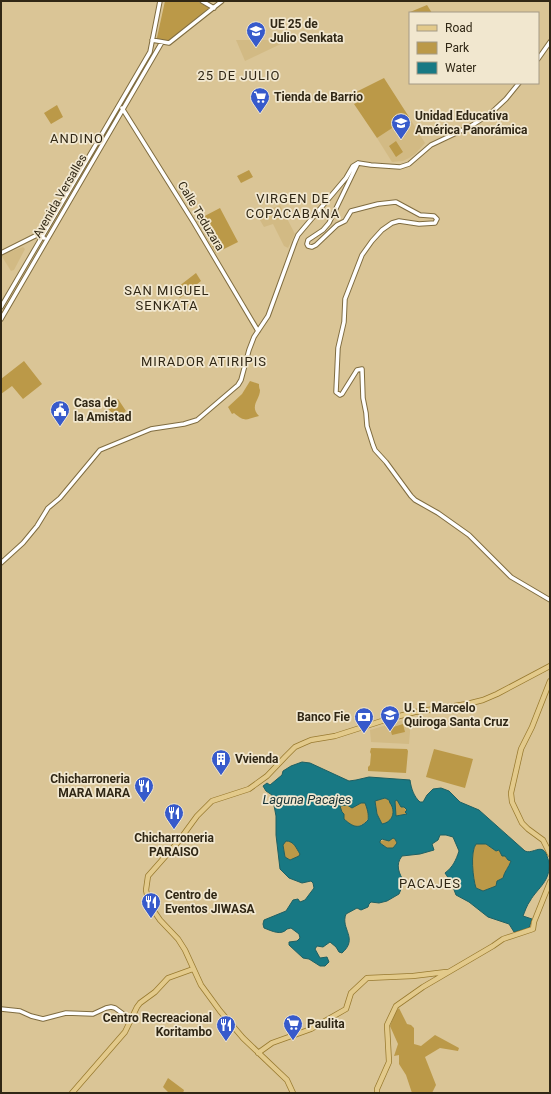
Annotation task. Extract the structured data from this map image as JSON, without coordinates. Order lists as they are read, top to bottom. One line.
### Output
{"streets":{"street":["Avenida Versalles","Calle Teduzara"]},"crossings":[["Avenida Versalles","Calle Teduzara"]],"districts":["25 DE JULIO","ANDINO","VIRGEN DE COPACABANA","SAN MIGUEL SENKATA","MIRADOR ATIRIPIS","PACAJES"],"water":["Laguna Pacajes"],"places":{"school or university":["UE 25 de Julio Senkata","Unidad Educativa América Panorámica","U. E. Marcelo Quiroga Santa Cruz"],"supermarket":["Tienda de Barrio","Paulita"],"public building":["Casa de la Amistad"],"bank":["Banco Fie"],"building":["Vvienda"],"restaurant":["Chicharroneria MARA MARA","Chicharroneria PARAISO","Centro de Eventos JIWASA","Centro Recreacional Koritambo"]},"legend":["Road","Park","Water"]}
